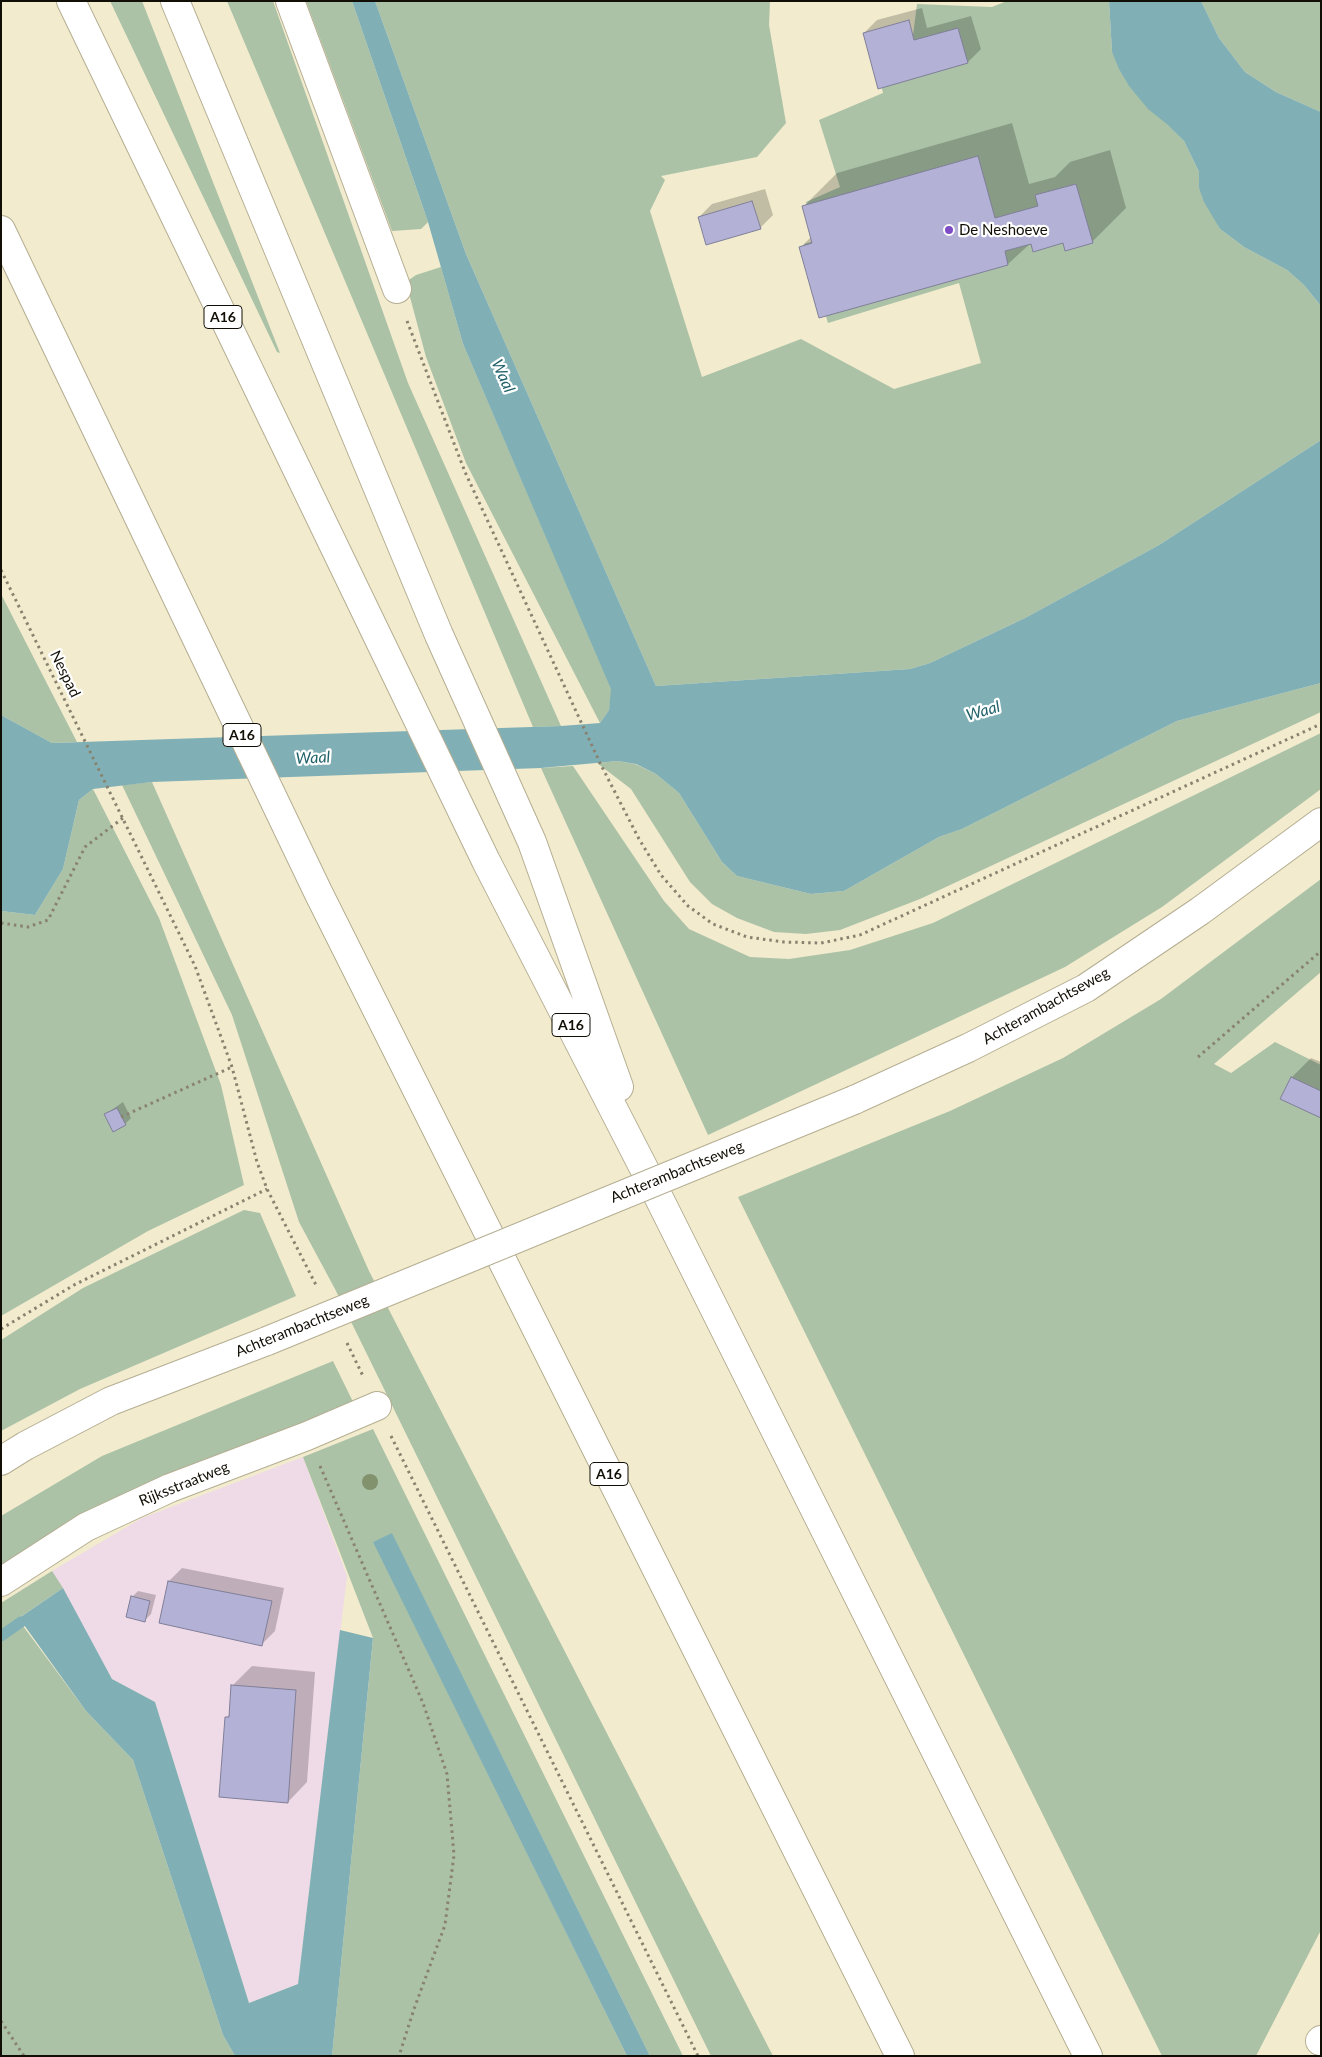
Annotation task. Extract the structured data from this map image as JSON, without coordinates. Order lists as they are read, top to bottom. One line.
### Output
{"streets":{"main road":["A16","Achterambachtseweg","Rijksstraatweg"],"path":["Nespad"]},"water":["Waal"],"places":["De Neshoeve"]}
